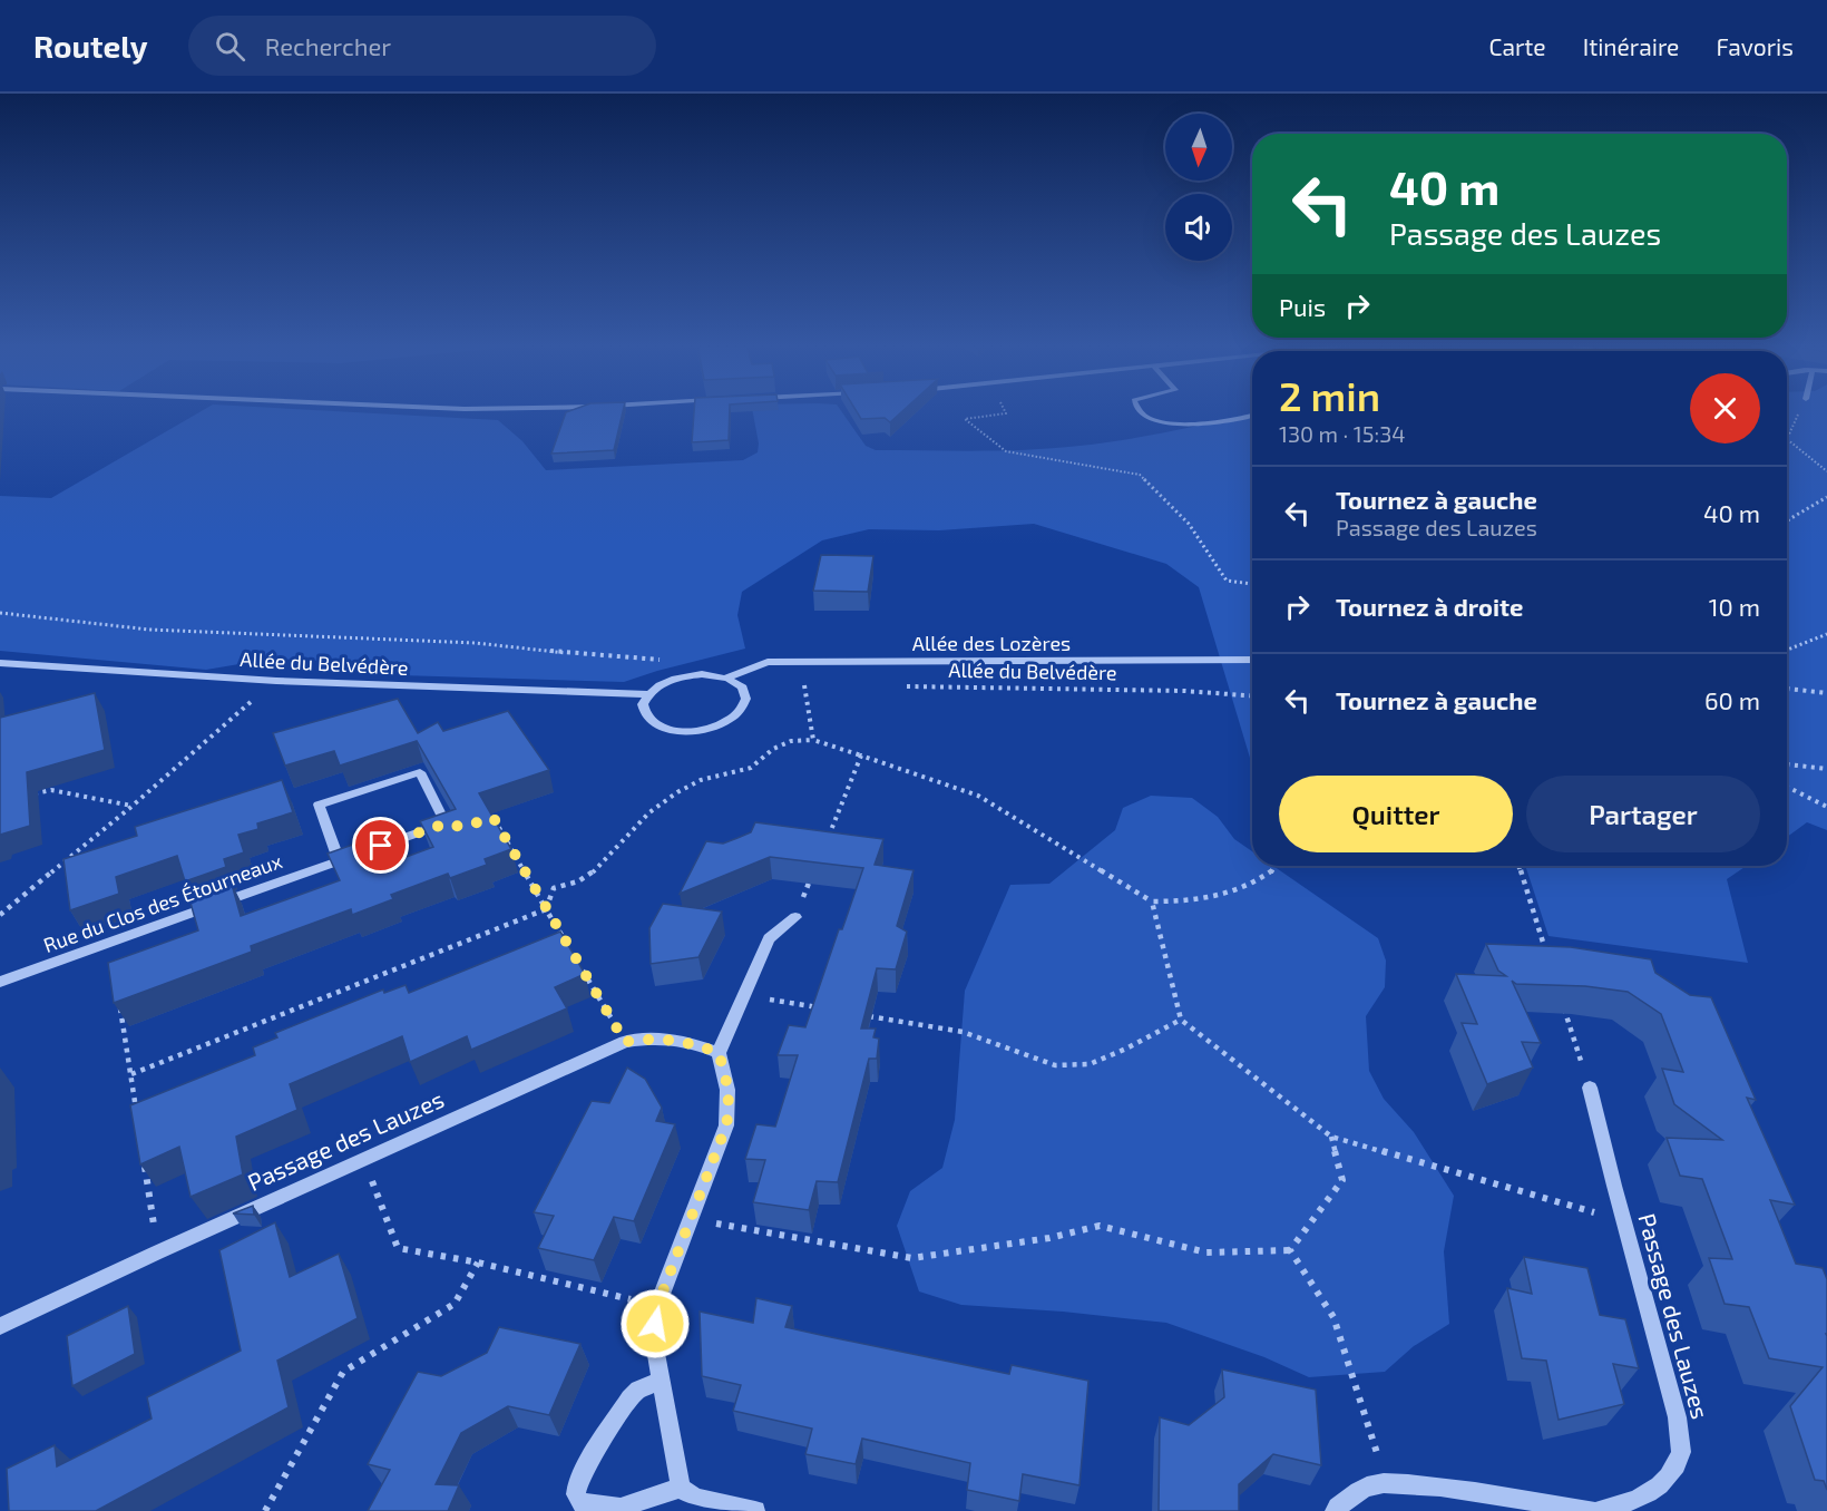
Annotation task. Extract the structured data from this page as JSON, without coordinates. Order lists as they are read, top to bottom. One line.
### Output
{"streets":{"street":["Allée des Lozères","Allée du Belvédère","Rue du Clos des Étourneaux","Passage des Lauzes"]},"north":"bottom","page":{"header":"Routely","search":"Rechercher","nav":["Carte","Itinéraire","Favoris"],"turn":["40 m","Passage des Lauzes"],"then":"Puis","heading":["2 min","130 m · 15:34"],"list":[{"name":"Tournez à gauche","note":"Passage des Lauzes","value":"40 m"},{"name":"Tournez à droite","value":"10 m"},{"name":"Tournez à gauche","value":"60 m"}],"buttons":["Quitter","Partager"]}}
